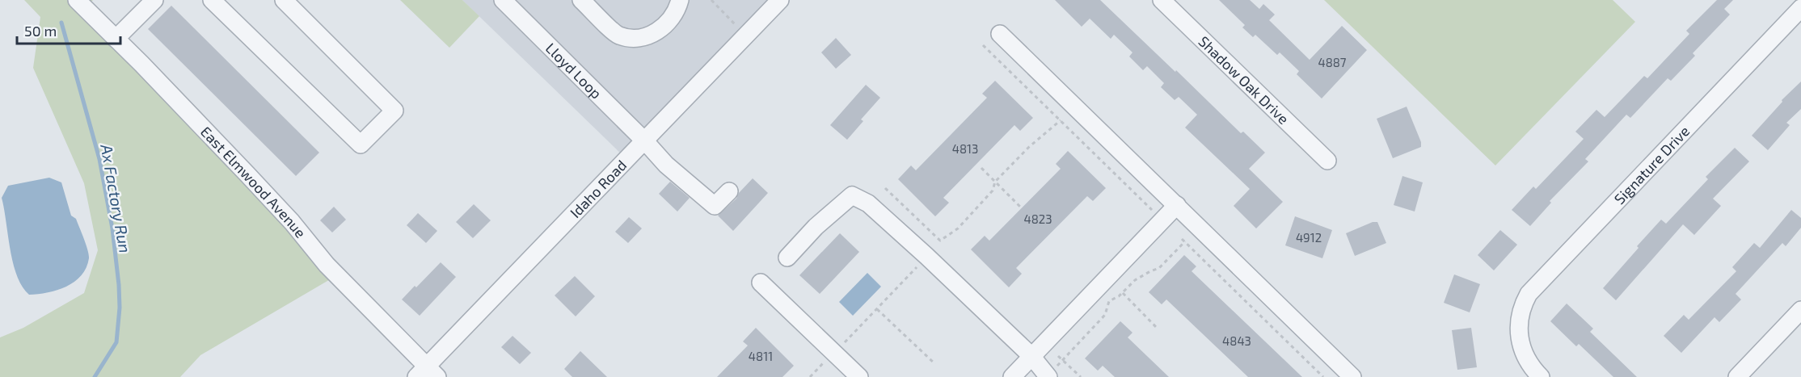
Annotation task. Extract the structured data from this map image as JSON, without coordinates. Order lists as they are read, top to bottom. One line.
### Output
{"streets":{"street":["Lloyd Loop","Shadow Oak Drive","Signature Drive","East Elmwood Avenue","Idaho Road"]},"crossings":[["Lloyd Loop","Idaho Road"],["East Elmwood Avenue","Idaho Road"]],"water":["Ax Factory Run"],"house_numbers":["4887","4813","4823","4912","4843","4811"],"scale_bar":"50 m"}
